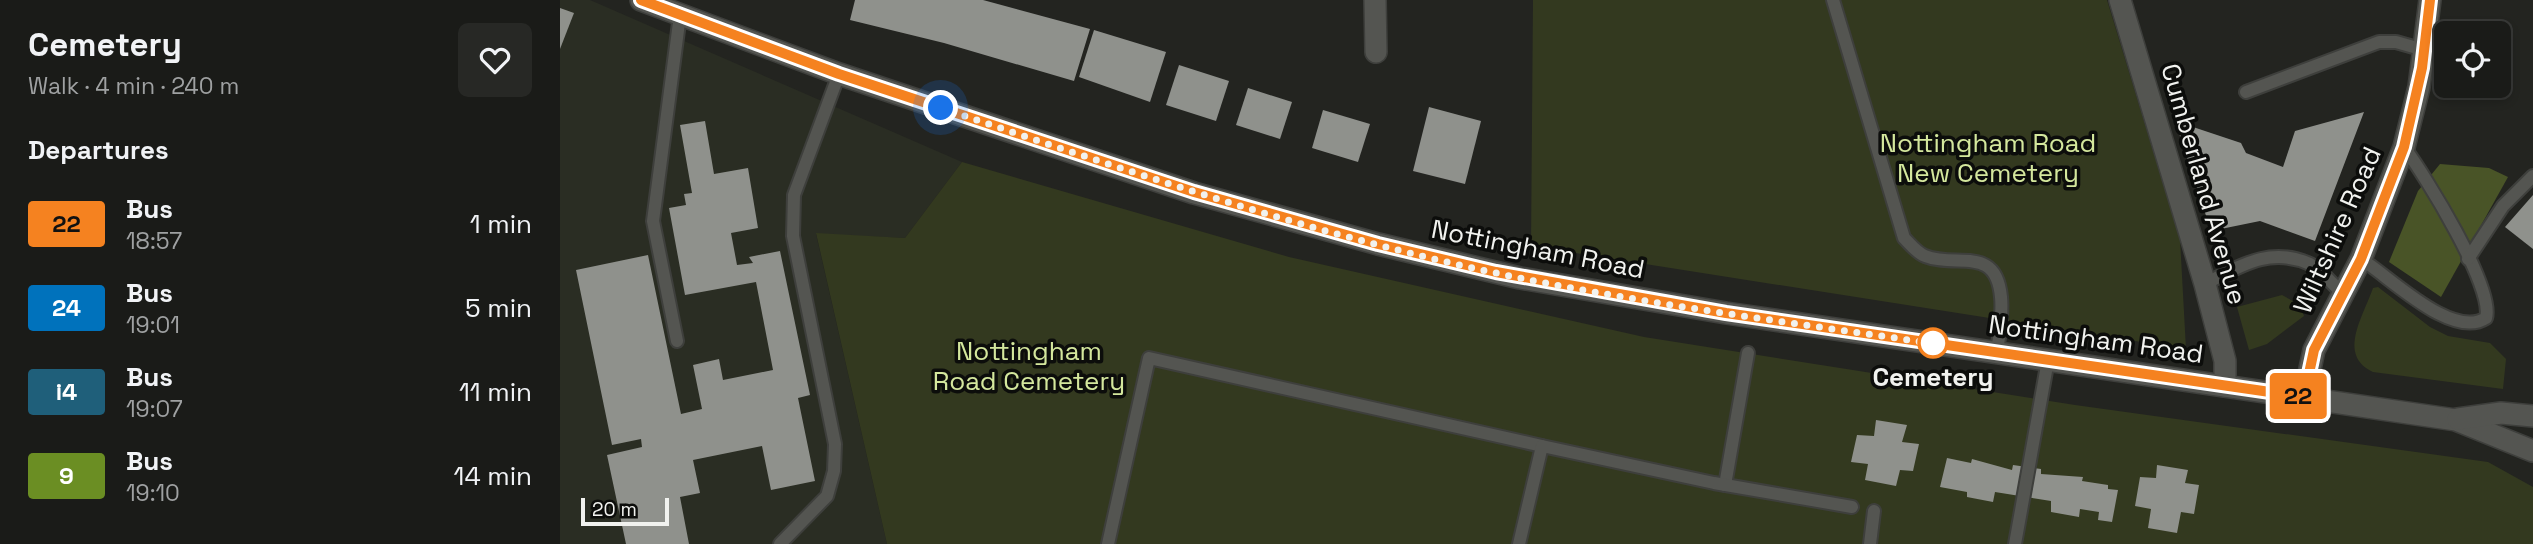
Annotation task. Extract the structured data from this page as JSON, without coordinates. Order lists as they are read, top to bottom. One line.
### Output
{"streets":{"street":["Cumberland Avenue","Wiltshire Road","Nottingham Road"]},"crossings":[["Cumberland Avenue","Nottingham Road"],["Wiltshire Road","Nottingham Road"]],"parks":["Nottingham Road New Cemetery","Nottingham Road Cemetery"],"places":["Cemetery"],"lines":["bus line 22"],"scale_bar":"20 m","page":{"heading":[["Cemetery","Walk · 4 min · 240 m"],"Departures"],"on_map":"22","list":[{"mark":"22","name":"Bus","note":"18:57","value":"1 min"},{"mark":"24","name":"Bus","note":"19:01","value":"5 min"},{"mark":"i4","name":"Bus","note":"19:07","value":"11 min"},{"mark":"9","name":"Bus","note":"19:10","value":"14 min"}],"scale":"20 m"}}
